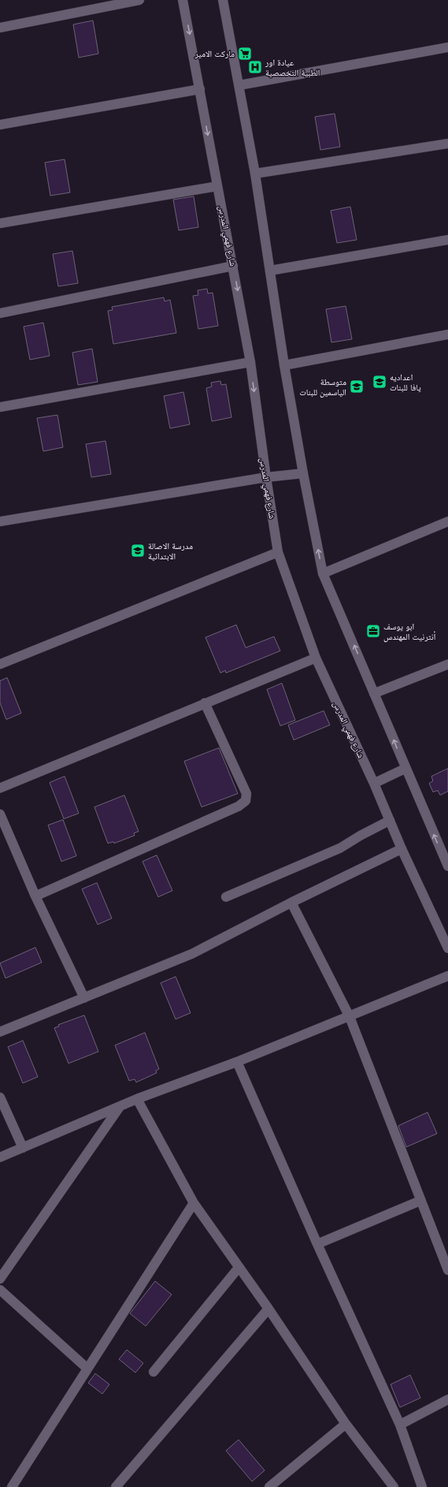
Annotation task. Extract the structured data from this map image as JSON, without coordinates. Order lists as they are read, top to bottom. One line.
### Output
{"streets":{"street":["شارع فهمي المدرس"]},"places":{"supermarket":["ماركت الامير"],"hospital":["عيادة اور الطبية التخصصية"],"school or university":["اعداديه يافا للبنات","متوسطة الياسمين للبنات","مدرسة الاصالة الابتدائية"],"office":["ابو يوسف أنترنيت المهندس"]}}
